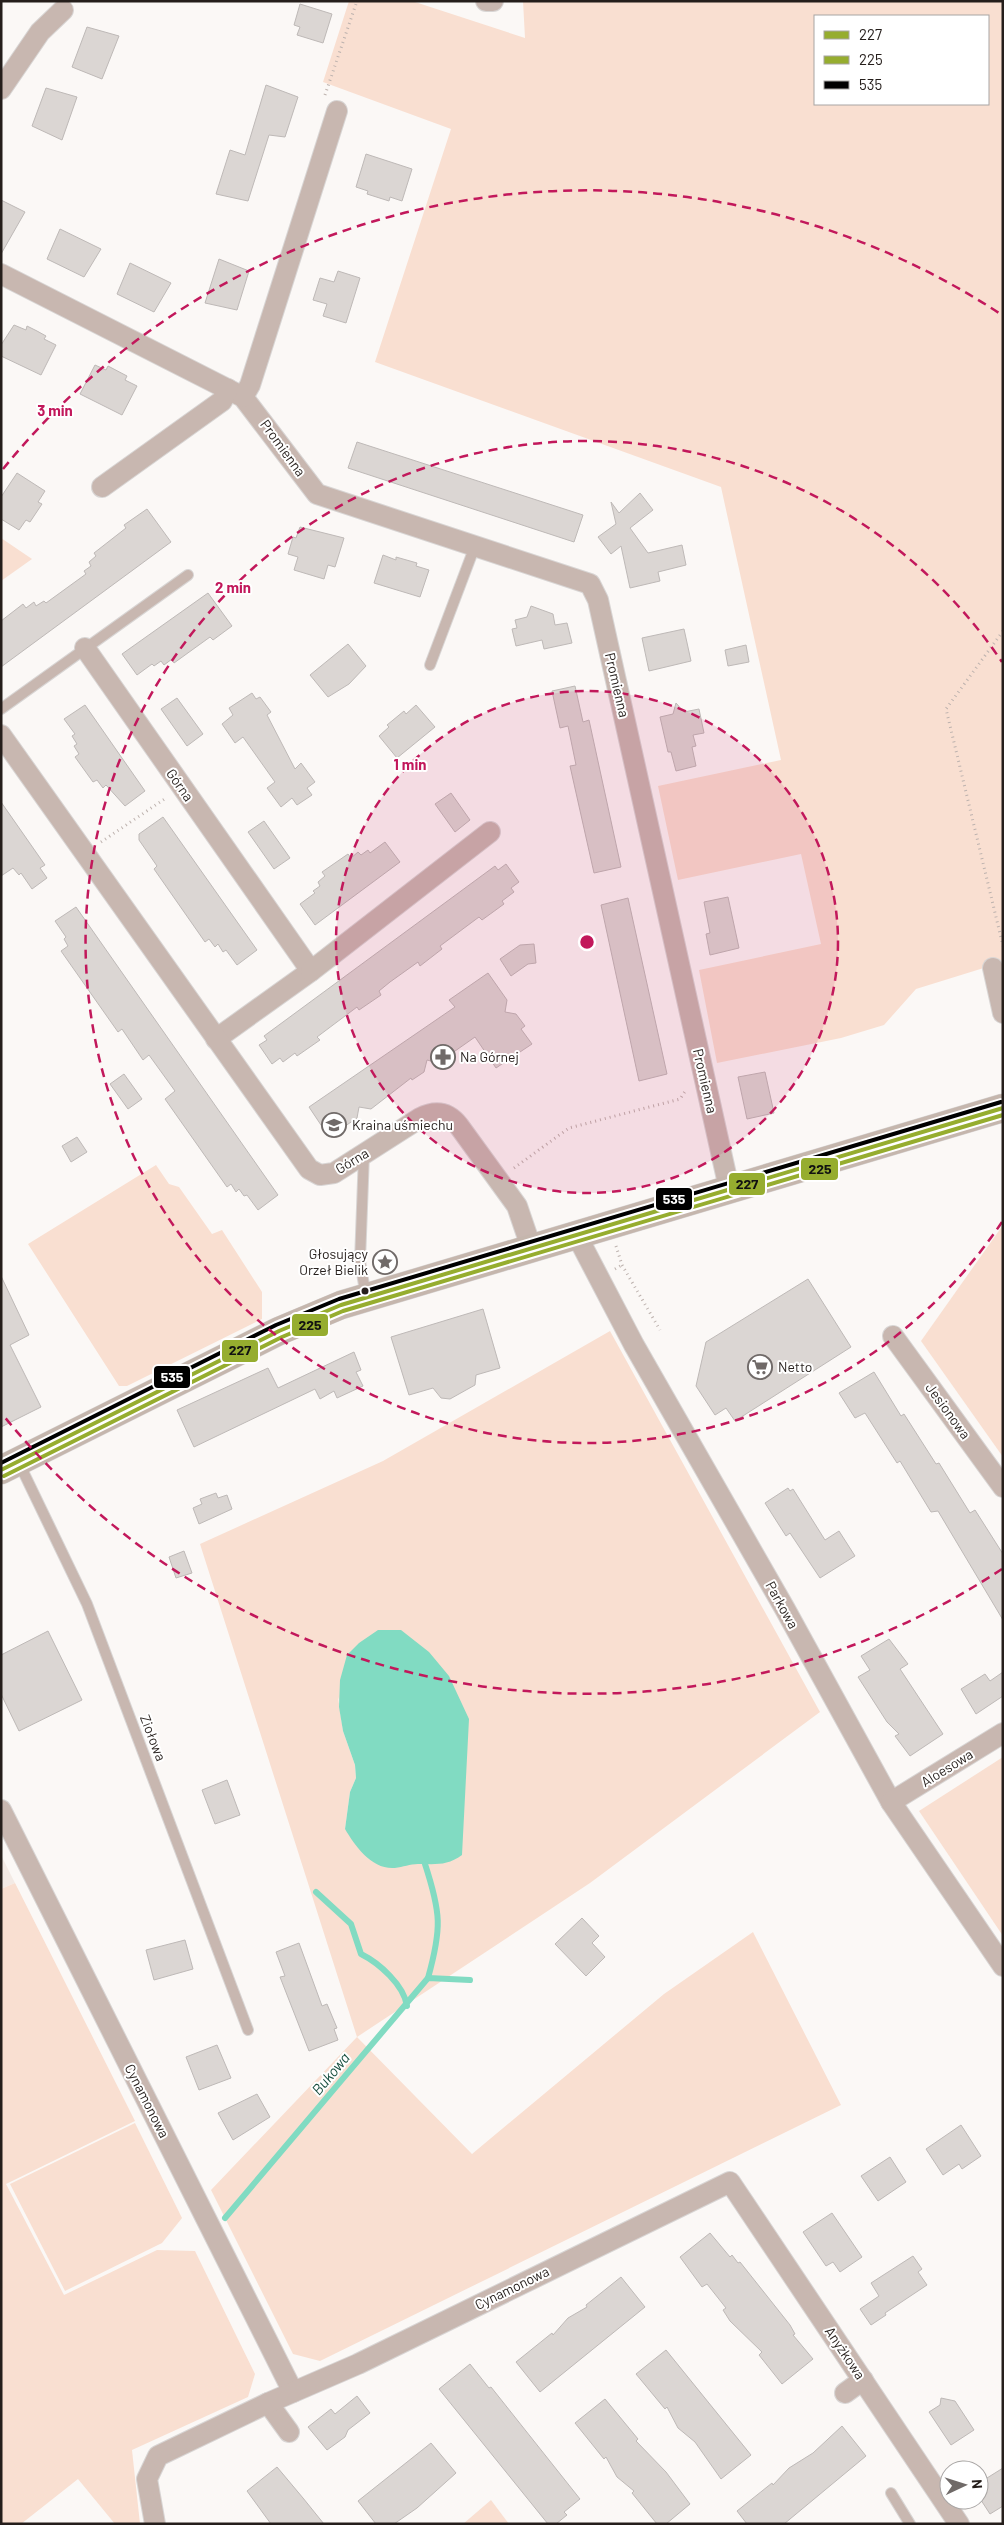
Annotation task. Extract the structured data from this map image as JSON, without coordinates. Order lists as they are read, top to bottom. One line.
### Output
{"streets":{"street":["Promienna","Górna","Jesionowa","Parkowa","Aloesowa","Cynamonowa","Anyżkowa"],"lane":["Ziołowa"]},"crossings":[["Parkowa","Aloesowa"],["Cynamonowa","Anyżkowa"]],"water":["Bukowa"],"places":{"pharmacy":["Na Górnej"],"school or university":["Kraina uśmiechu"],"place":["Głosujący Orzeł Bielik"],"supermarket":["Netto"]},"lines":["transit line 535","transit line 227","transit line 225"],"legend":["227","225","535"],"north":"right","rings":["3 min","2 min","1 min"]}
